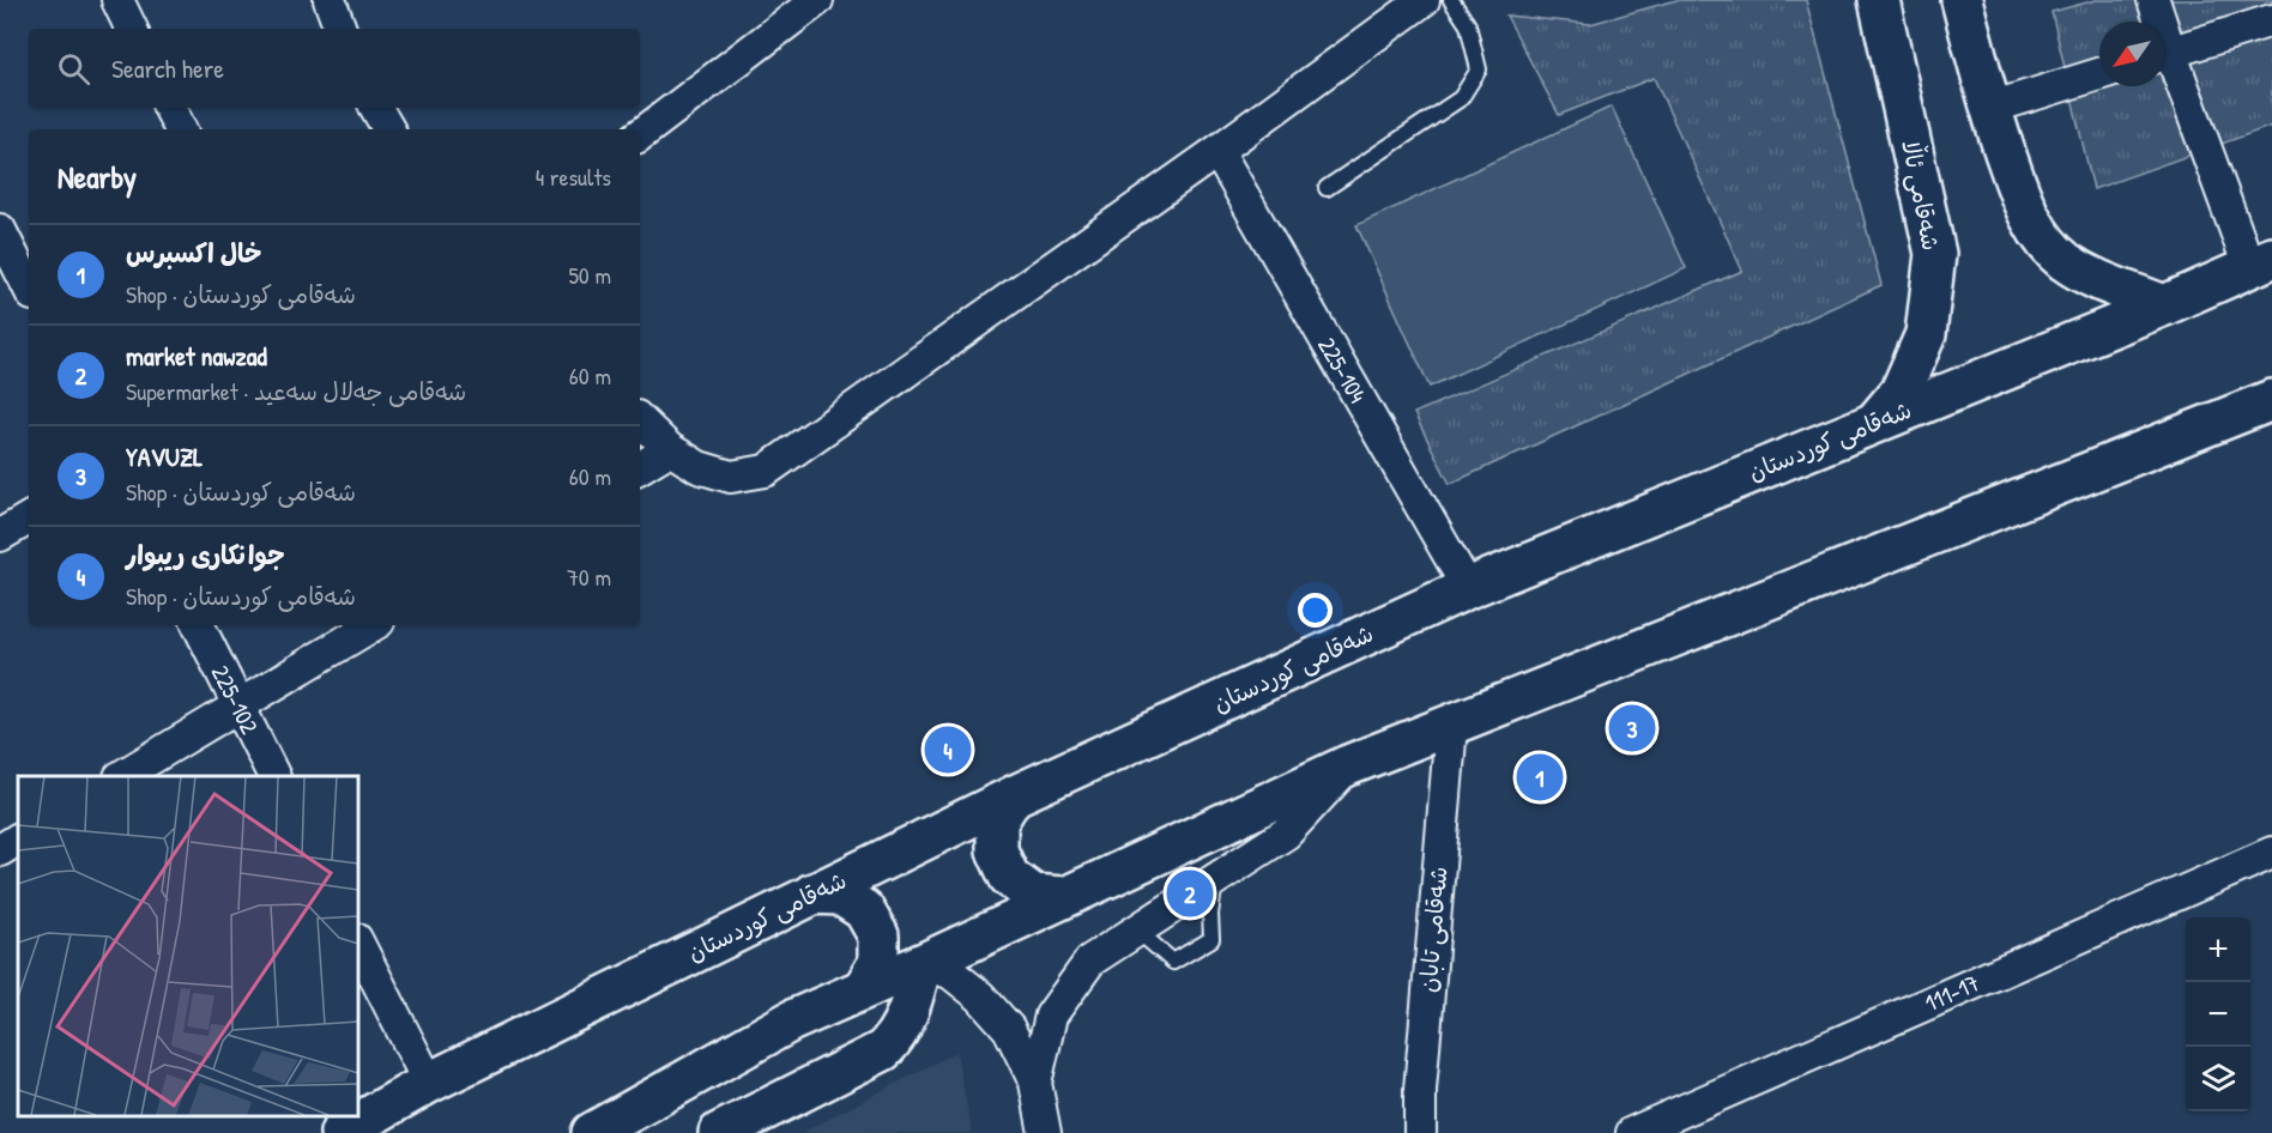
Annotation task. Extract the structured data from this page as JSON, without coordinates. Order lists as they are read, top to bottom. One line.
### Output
{"streets":{"main road":["شه‌قامی ئاڵا","شەقامی کوردستان"],"street":["225-104","225-102","شەقامی تابان","111-17"]},"crossings":[["شه‌قامی ئاڵا","شەقامی کوردستان"],["225-104","شەقامی کوردستان"]],"north":"bottom left","page":{"search":"Search here","heading":["Nearby","4 results"],"list":[{"mark":"1","name":"خال اكسبرس","note":"Shop · شەقامی کوردستان","value":"50 m"},{"mark":"2","name":"market nawzad","note":"Supermarket · شەقامی جەلال سەعید","value":"60 m"},{"mark":"3","name":"YAVUZL","note":"Shop · شەقامی کوردستان","value":"60 m"},{"mark":"4","name":"جوانكارى ريبوار","note":"Shop · شەقامی کوردستان","value":"70 m"}],"pins":["3","4","1","2"],"map_buttons":["+","−"]}}
